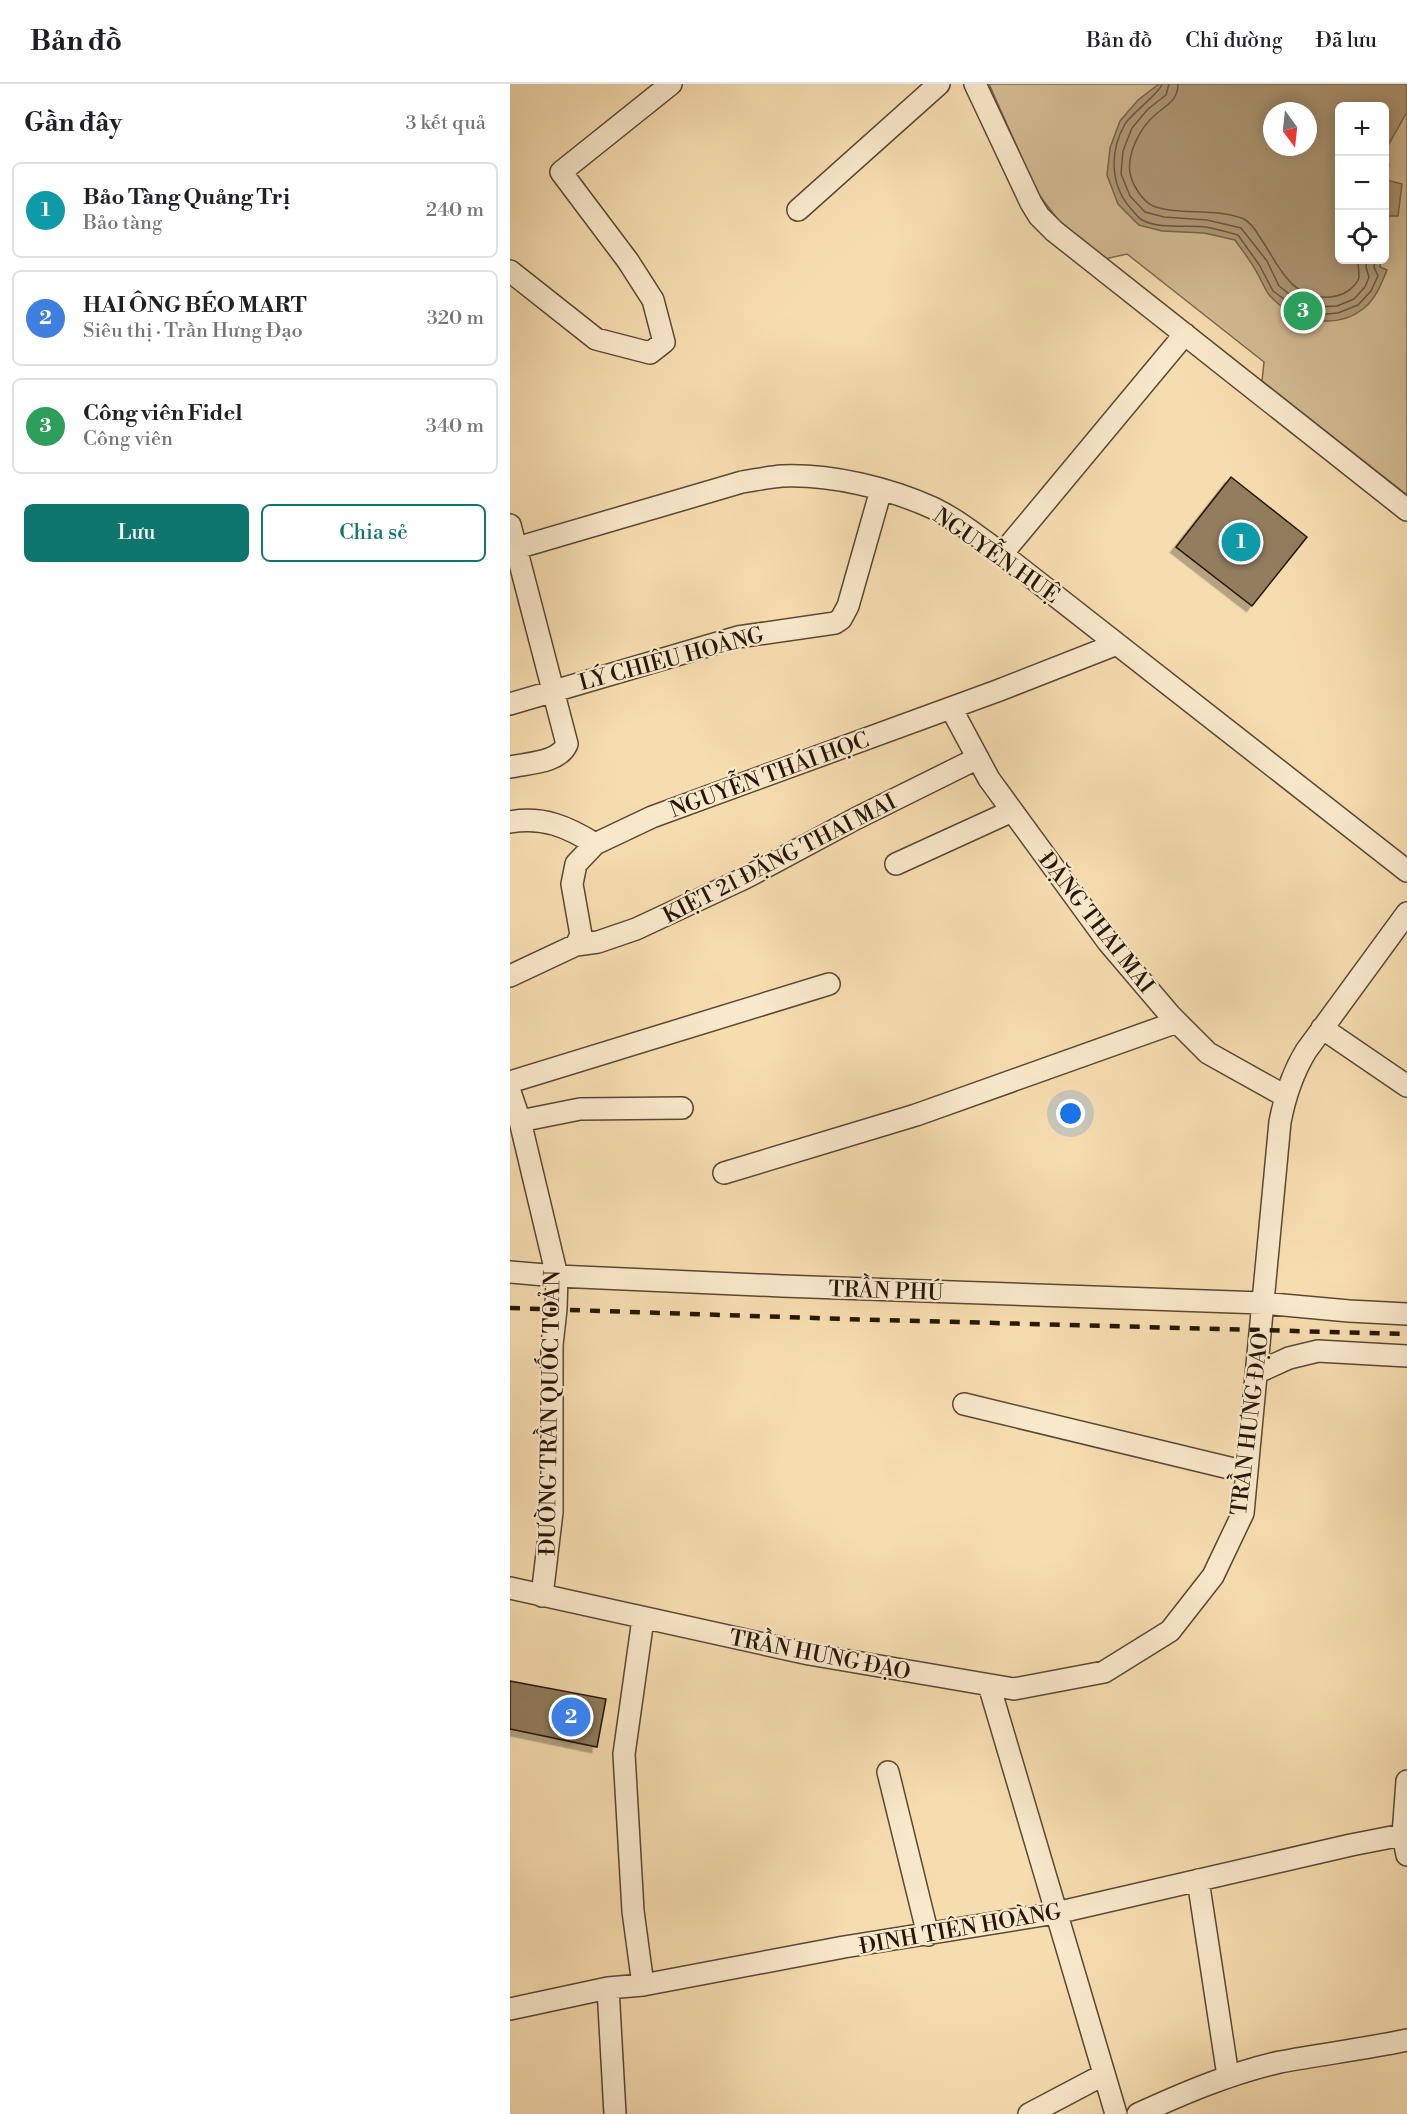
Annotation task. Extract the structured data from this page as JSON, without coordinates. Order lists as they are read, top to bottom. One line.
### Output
{"streets":{"street":["NGUYỄN HUỆ","LÝ CHIÊU HOÀNG","NGUYỄN THÁI HỌC","KIỆT 21 ĐẶNG THAI MAI","ĐẶNG THAI MAI","TRẦN PHÚ","ĐƯỜNG TRẦN QUỐC TOẢN","TRẦN HƯNG ĐẠO","ĐINH TIÊN HOÀNG"]},"crossings":[["NGUYỄN HUỆ","LÝ CHIÊU HOÀNG"],["NGUYỄN HUỆ","NGUYỄN THÁI HỌC"],["NGUYỄN THÁI HỌC","KIỆT 21 ĐẶNG THAI MAI"],["NGUYỄN THÁI HỌC","ĐẶNG THAI MAI"],["KIỆT 21 ĐẶNG THAI MAI","ĐẶNG THAI MAI"],["ĐẶNG THAI MAI","TRẦN HƯNG ĐẠO"],["TRẦN PHÚ","ĐƯỜNG TRẦN QUỐC TOẢN"],["TRẦN PHÚ","TRẦN HƯNG ĐẠO"],["ĐƯỜNG TRẦN QUỐC TOẢN","TRẦN HƯNG ĐẠO"]],"north":"bottom","page":{"header":"Bản đồ","nav":["Bản đồ","Chỉ đường","Đã lưu"],"heading":["Gần đây","3 kết quả"],"map_buttons":["+","−"],"list":[{"mark":"1","name":"Bảo Tàng Quảng Trị","note":"Bảo tàng","value":"240 m"},{"mark":"2","name":"HAI ÔNG BÉO MART","note":"Siêu thị · Trần Hưng Đạo","value":"320 m"},{"mark":"3","name":"Công viên Fidel","note":"Công viên","value":"340 m"}],"pins":["3","1","2"],"buttons":["Lưu","Chia sẻ"]}}
